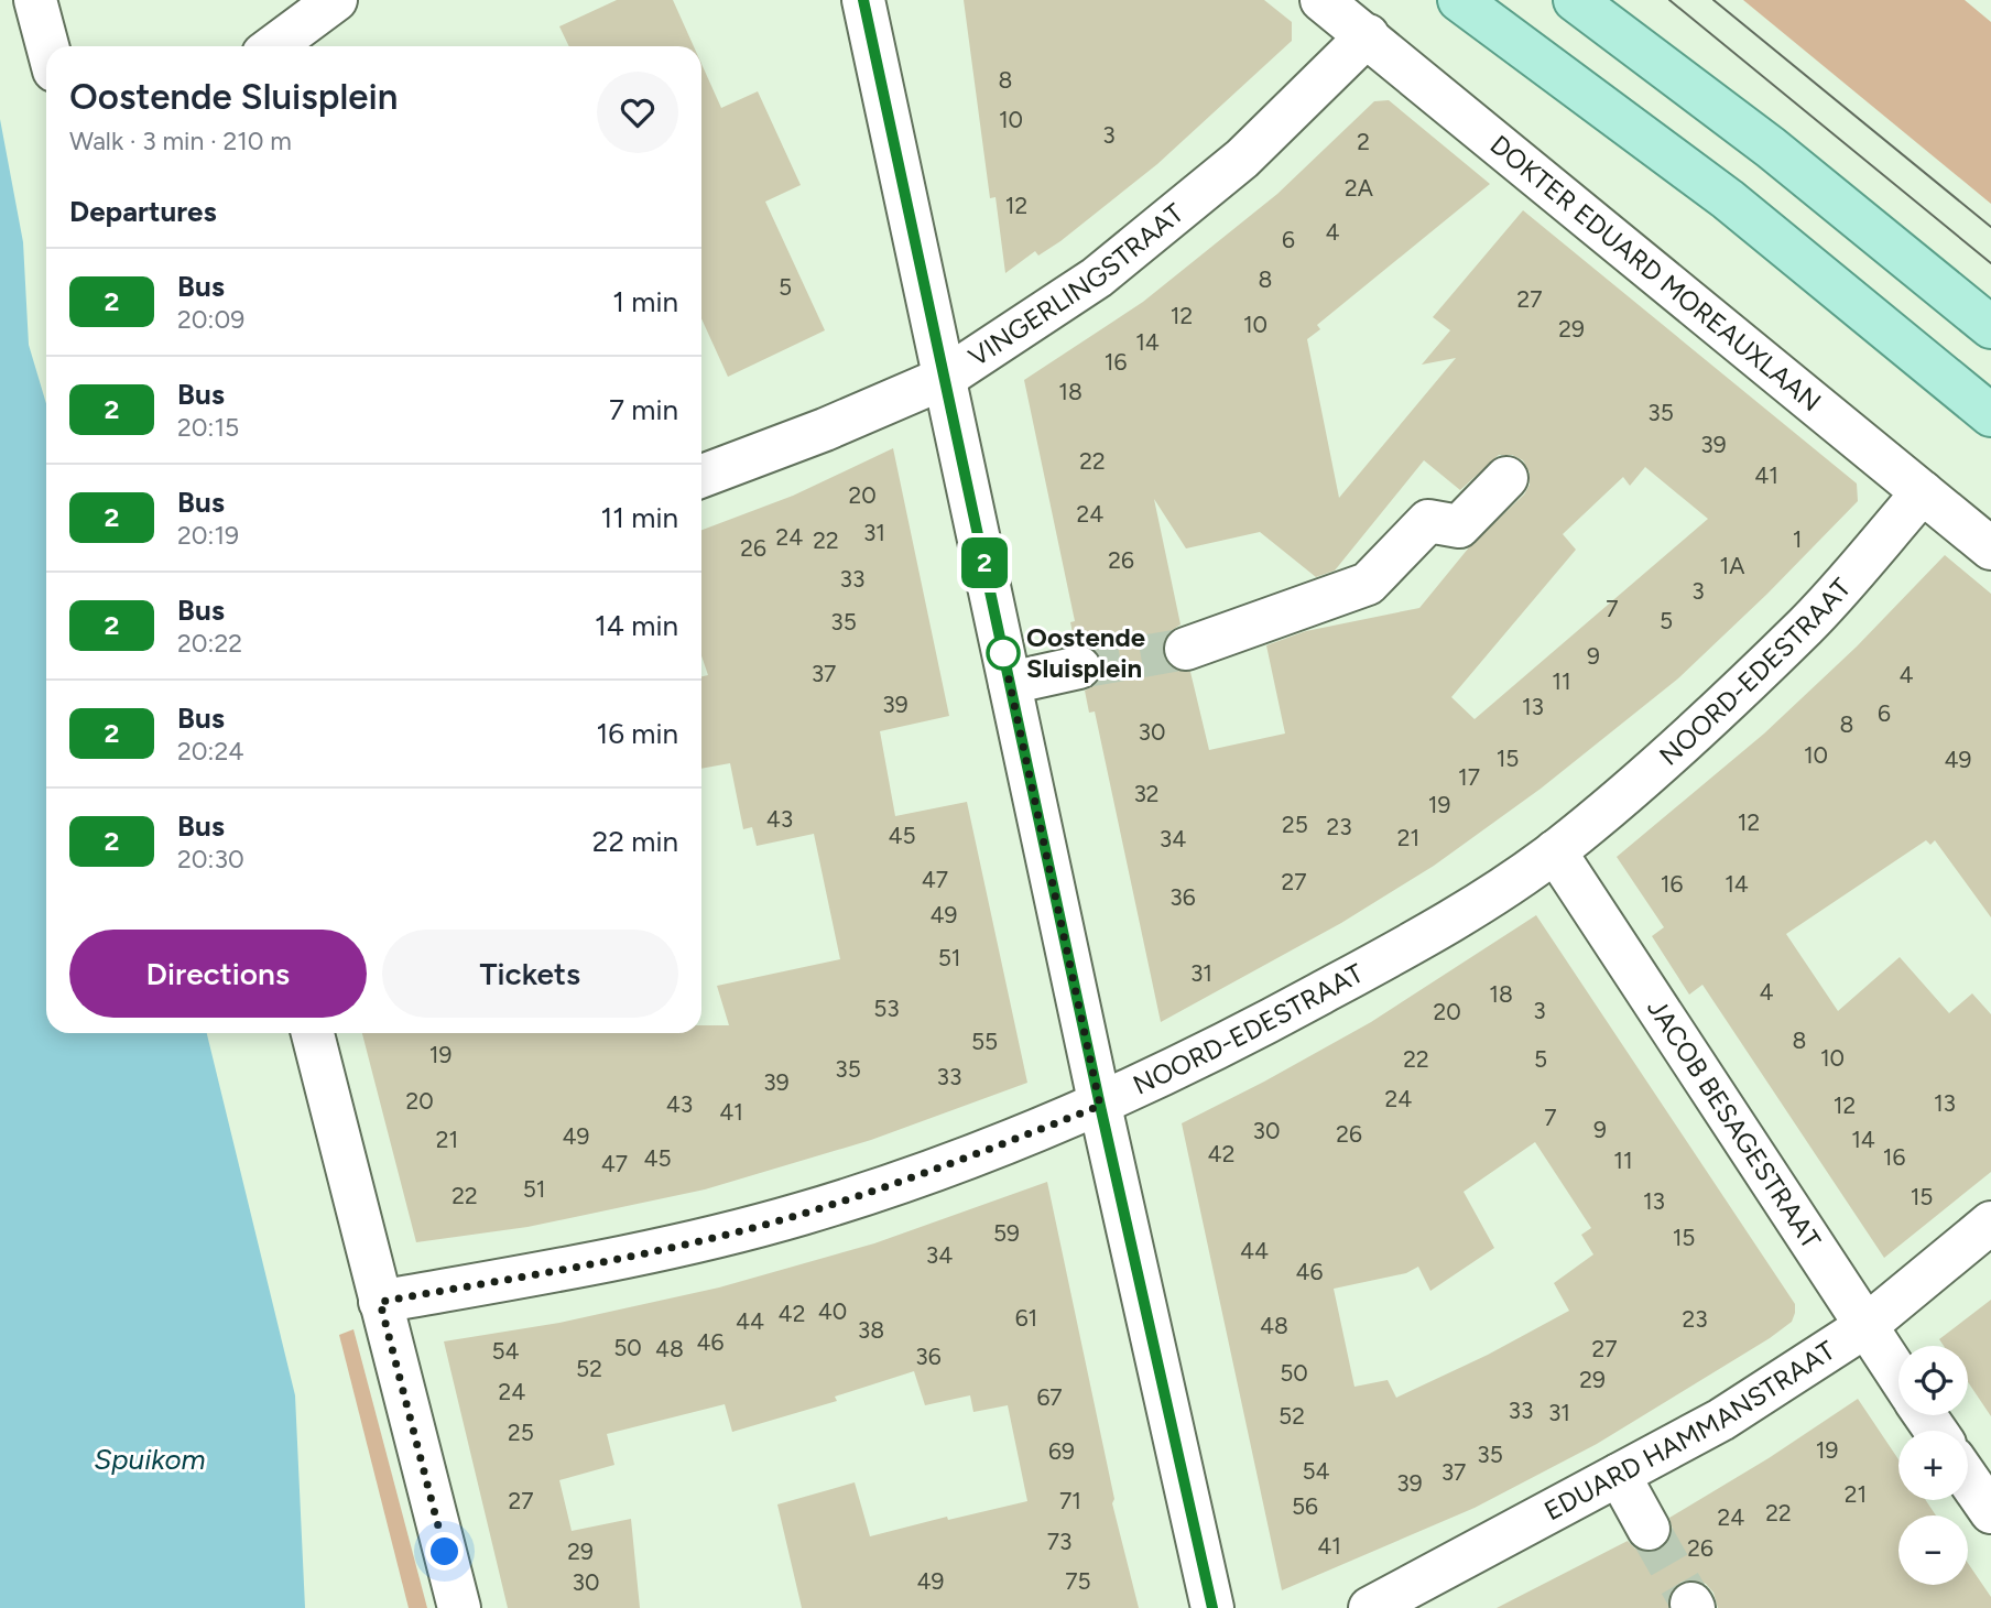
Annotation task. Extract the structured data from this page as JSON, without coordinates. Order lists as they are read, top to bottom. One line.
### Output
{"streets":{"street":["DOKTER EDUARD MOREAUXLAAN","VINGERLINGSTRAAT","NOORD-EDESTRAAT","JACOB BESAGESTRAAT","EDUARD HAMMANSTRAAT"]},"crossings":[["DOKTER EDUARD MOREAUXLAAN","VINGERLINGSTRAAT"],["DOKTER EDUARD MOREAUXLAAN","NOORD-EDESTRAAT"],["NOORD-EDESTRAAT","JACOB BESAGESTRAAT"],["JACOB BESAGESTRAAT","EDUARD HAMMANSTRAAT"]],"water":["Spuikom"],"places":["Oostende Sluisplein"],"lines":["bus line 2"],"house_numbers":["8","10","3","2","2A","12","4","6","8","5","27","12","10","29","14","16","18","35","39","22","41","20","24","31","24","1","22","26","26","1A","33","3","7","5","35","9","37","4","11","39","13","6","8","30","10","15","49","17","32","19","43","12","25","23","45","21","34","47","27","16","14","36","49","51","31","4","18","53","3","20","8","55","19","10","22","5","35","33","39","24","20","13","43","12","41","7","9","30","26","49","21","14","42","16","45","11","47","51","22","15","13","59","15","44","34","46","40","42","61","23","44","48","38","46","50","48","27","54","36","52","50","29","24","67","33","31","52","25","19","69","35","54","37","39","21","27","71","56","22","24","73","41","26","29","49","75","30"],"page":{"on_map":"2","heading":[["Oostende Sluisplein","Walk · 3 min · 210 m"],"Departures"],"list":[{"mark":"2","name":"Bus","note":"20:09","value":"1 min"},{"mark":"2","name":"Bus","note":"20:15","value":"7 min"},{"mark":"2","name":"Bus","note":"20:19","value":"11 min"},{"mark":"2","name":"Bus","note":"20:22","value":"14 min"},{"mark":"2","name":"Bus","note":"20:24","value":"16 min"},{"mark":"2","name":"Bus","note":"20:30","value":"22 min"}],"buttons":["Directions","Tickets"],"map_buttons":["+","−"]}}
